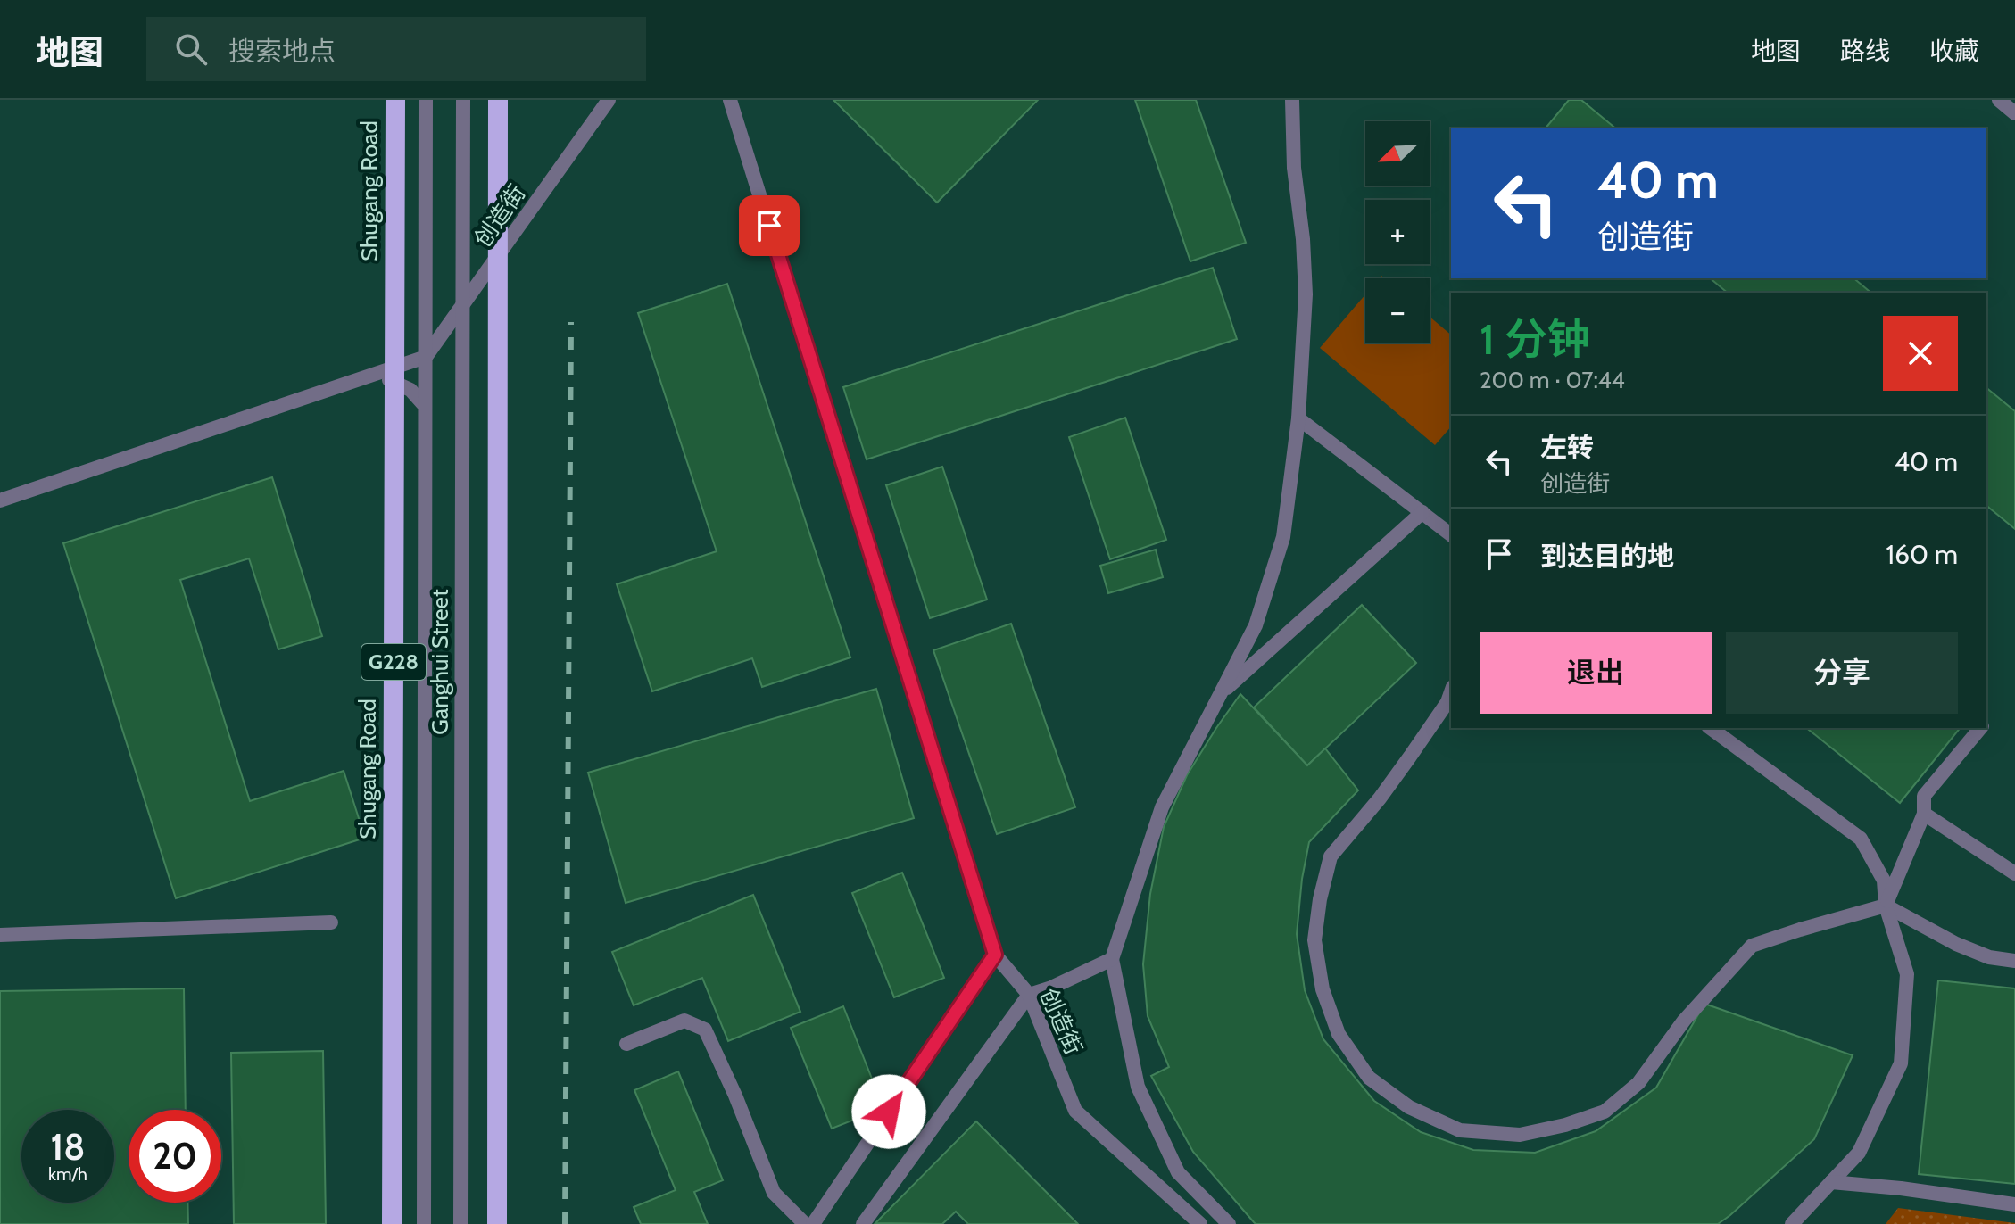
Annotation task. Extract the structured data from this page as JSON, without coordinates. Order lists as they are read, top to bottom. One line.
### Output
{"streets":{"highway":["Shugang Road","G228"],"street":["创造街","Ganghui Street"]},"crossings":[["创造街","Ganghui Street"]],"north":"bottom left","page":{"header":"地图","search":"搜索地点","nav":["地图","路线","收藏"],"map_buttons":["+","−"],"turn":["40 m","创造街"],"heading":["1 分钟","200 m · 07:44"],"list":[{"name":"左转","note":"创造街","value":"40 m"},{"name":"到达目的地","value":"160 m"}],"buttons":["退出","分享"],"speed":"18 km/h","limit":"20"}}
